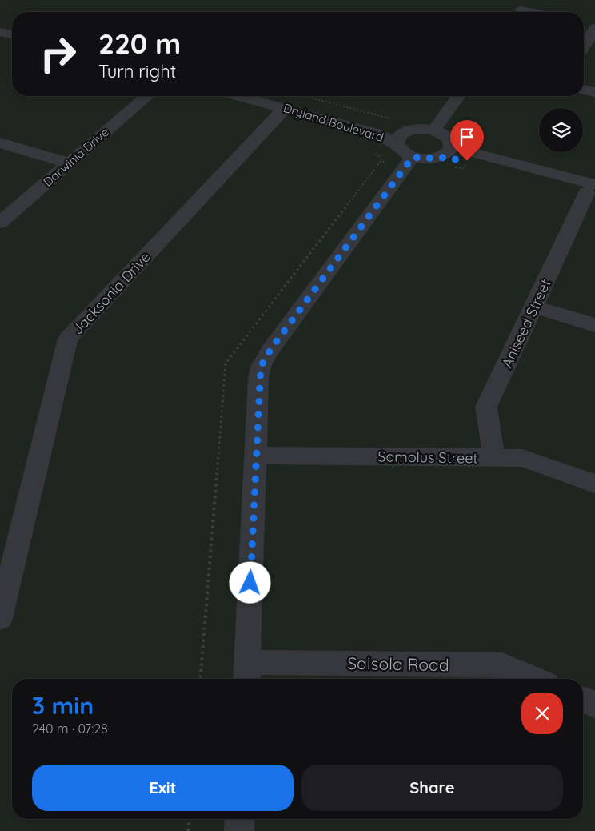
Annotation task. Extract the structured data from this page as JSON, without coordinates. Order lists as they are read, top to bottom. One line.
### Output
{"streets":{"street":["Dryland Boulevard","Darwinia Drive","Jacksonia Drive","Aniseed Street","Samolus Street","Salsola Road"]},"crossings":[["Dryland Boulevard","Jacksonia Drive"],["Aniseed Street","Samolus Street"]],"page":{"turn":["220 m","Turn right"],"heading":["3 min","240 m · 07:28"],"buttons":["Exit","Share"]}}
